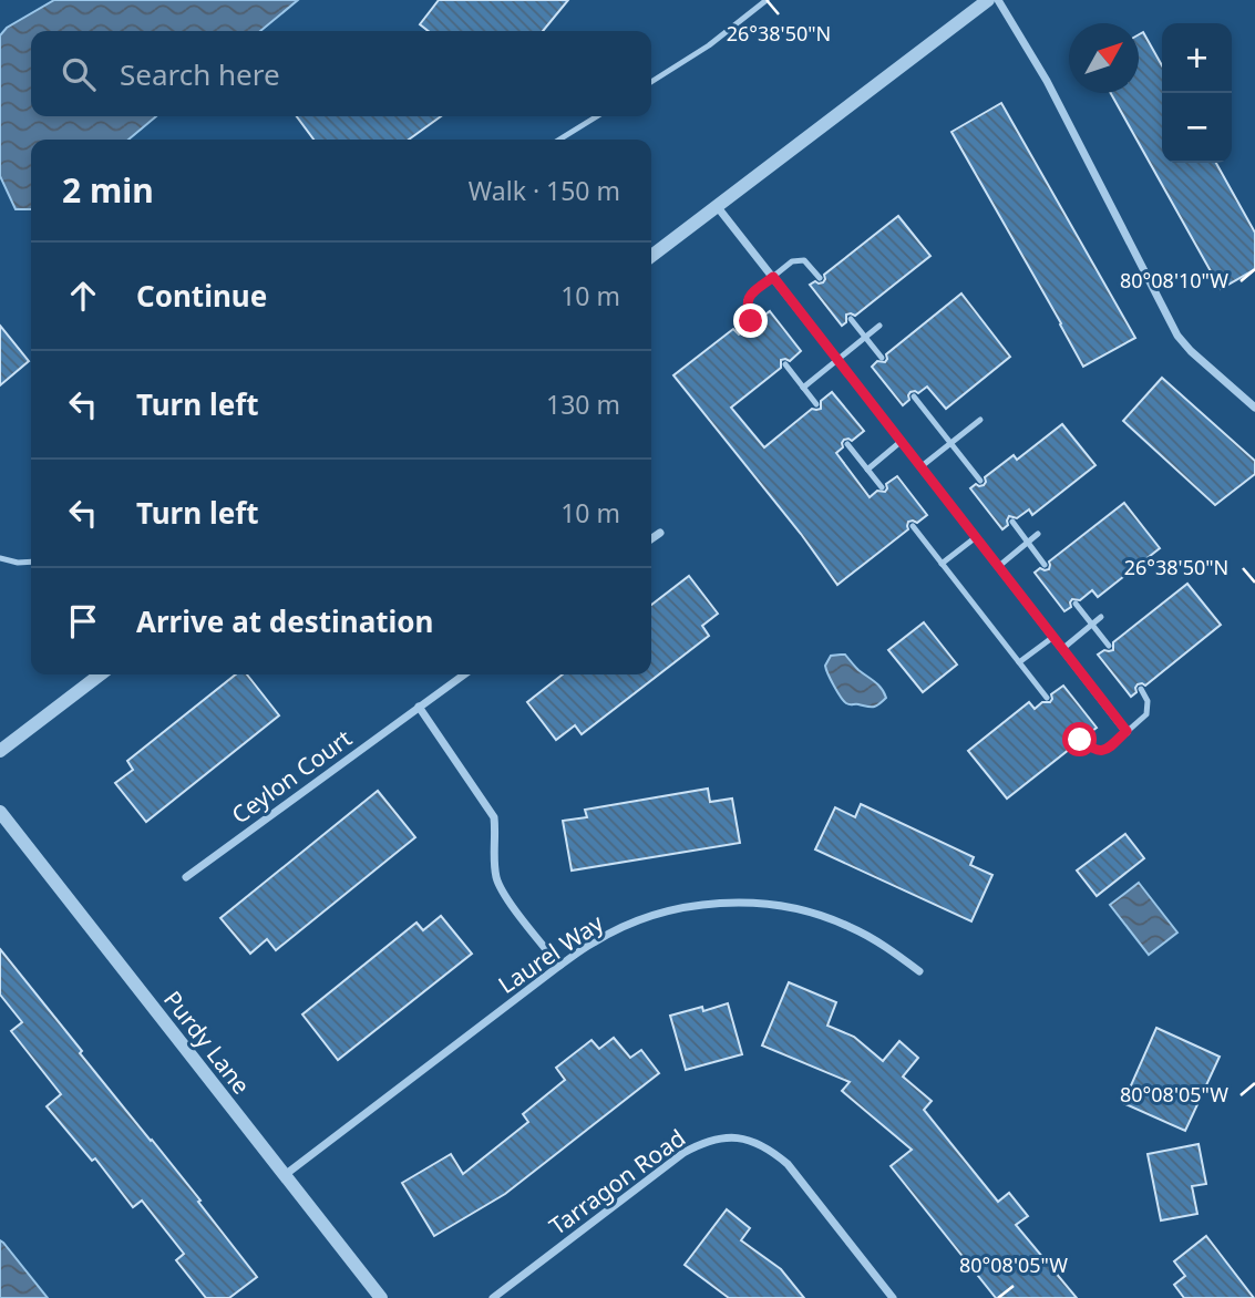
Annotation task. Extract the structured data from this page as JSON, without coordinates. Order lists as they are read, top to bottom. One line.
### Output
{"streets":{"street":["Ceylon Court","Laurel Way","Purdy Lane","Tarragon Road"]},"crossings":[["Laurel Way","Purdy Lane"]],"north":"top right","page":{"map_buttons":["+","−"],"search":"Search here","heading":["2 min","Walk · 150 m"],"list":[["Continue","10 m"],["Turn left","130 m"],["Turn left","10 m"],"Arrive at destination"]},"coordinates":["26°38'50\"N","80°08'10\"W","80°08'05\"W"]}
